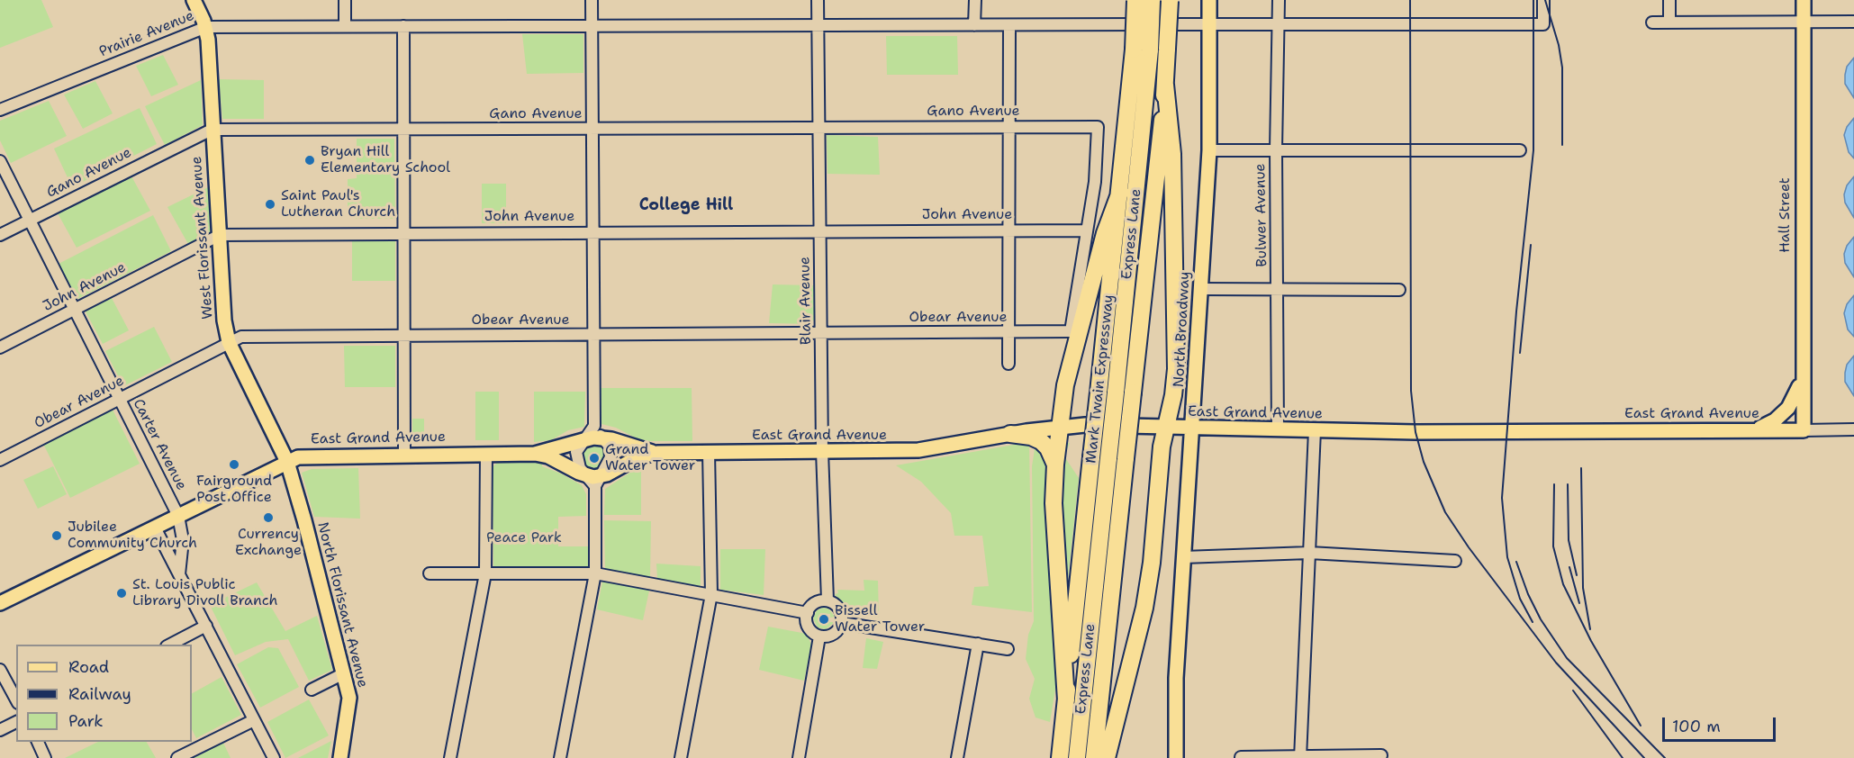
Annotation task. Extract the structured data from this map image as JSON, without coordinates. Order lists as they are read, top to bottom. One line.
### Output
{"streets":{"highway":["Express Lane","Mark Twain Expressway"],"main road":["Hall Street","West Florissant Avenue","North Broadway","East Grand Avenue","North Florissant Avenue"],"street":["Prairie Avenue","Gano Avenue","John Avenue","Bulwer Avenue","Blair Avenue","Obear Avenue","Carter Avenue"]},"crossings":[["Prairie Avenue","Bulwer Avenue"],["Prairie Avenue","West Florissant Avenue"],["Prairie Avenue","Blair Avenue"],["Prairie Avenue","North Broadway"],["Gano Avenue","John Avenue"],["Gano Avenue","West Florissant Avenue"],["Gano Avenue","Blair Avenue"],["Gano Avenue","Obear Avenue"],["Gano Avenue","Carter Avenue"],["John Avenue","West Florissant Avenue"],["John Avenue","Blair Avenue"],["John Avenue","Obear Avenue"],["John Avenue","Carter Avenue"],["Bulwer Avenue","East Grand Avenue"],["Hall Street","East Grand Avenue"],["Express Lane","Mark Twain Expressway"],["West Florissant Avenue","Obear Avenue"],["West Florissant Avenue","East Grand Avenue"],["West Florissant Avenue","North Florissant Avenue"],["Blair Avenue","Obear Avenue"],["Blair Avenue","East Grand Avenue"],["Obear Avenue","Carter Avenue"],["North Broadway","East Grand Avenue"],["East Grand Avenue","Carter Avenue"],["East Grand Avenue","North Florissant Avenue"]],"districts":["College Hill"],"parks":["Peace Park"],"places":["Bryan Hill Elementary School","Saint Paul's Lutheran Church","Grand Water Tower","Fairground Post Office","Currency Exchange","Jubilee Community Church","St. Louis Public Library Divoll Branch","Bissell Water Tower"],"legend":["Road","Railway","Park"],"scale_bar":"100 m"}
